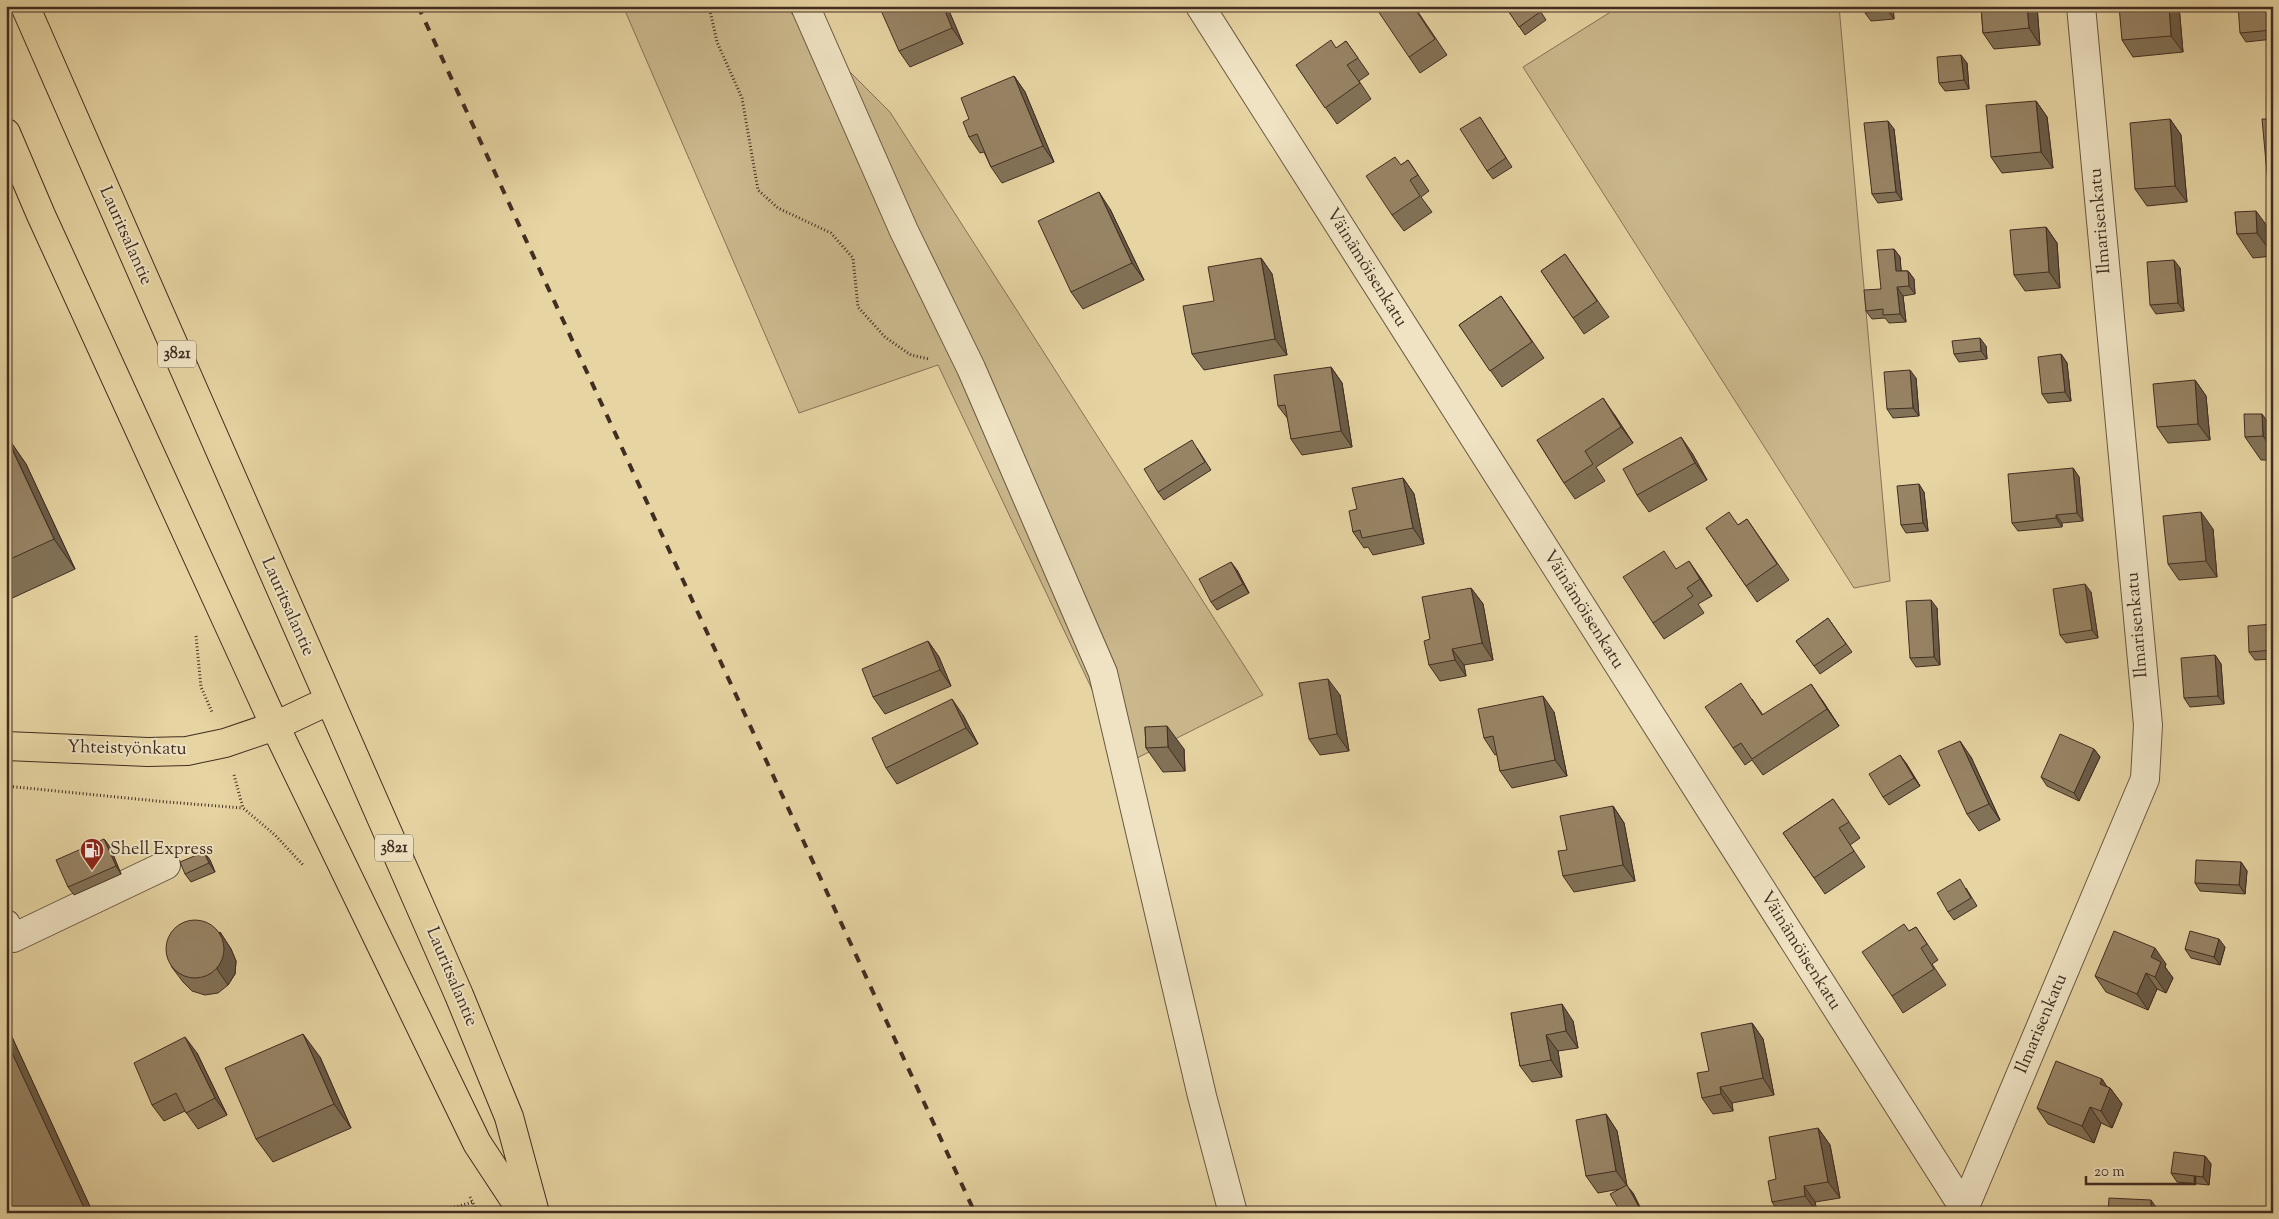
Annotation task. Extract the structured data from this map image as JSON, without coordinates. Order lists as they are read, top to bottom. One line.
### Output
{"streets":{"main road":["Lauritsalantie","3821","Yhteistyönkatu"],"street":["Ilmarisenkatu","Väinämöisenkatu"]},"crossings":[["Ilmarisenkatu","Väinämöisenkatu"],["Lauritsalantie","Yhteistyönkatu"]],"places":{"fuel station":["Shell Express"]},"scale_bar":"20 m"}
